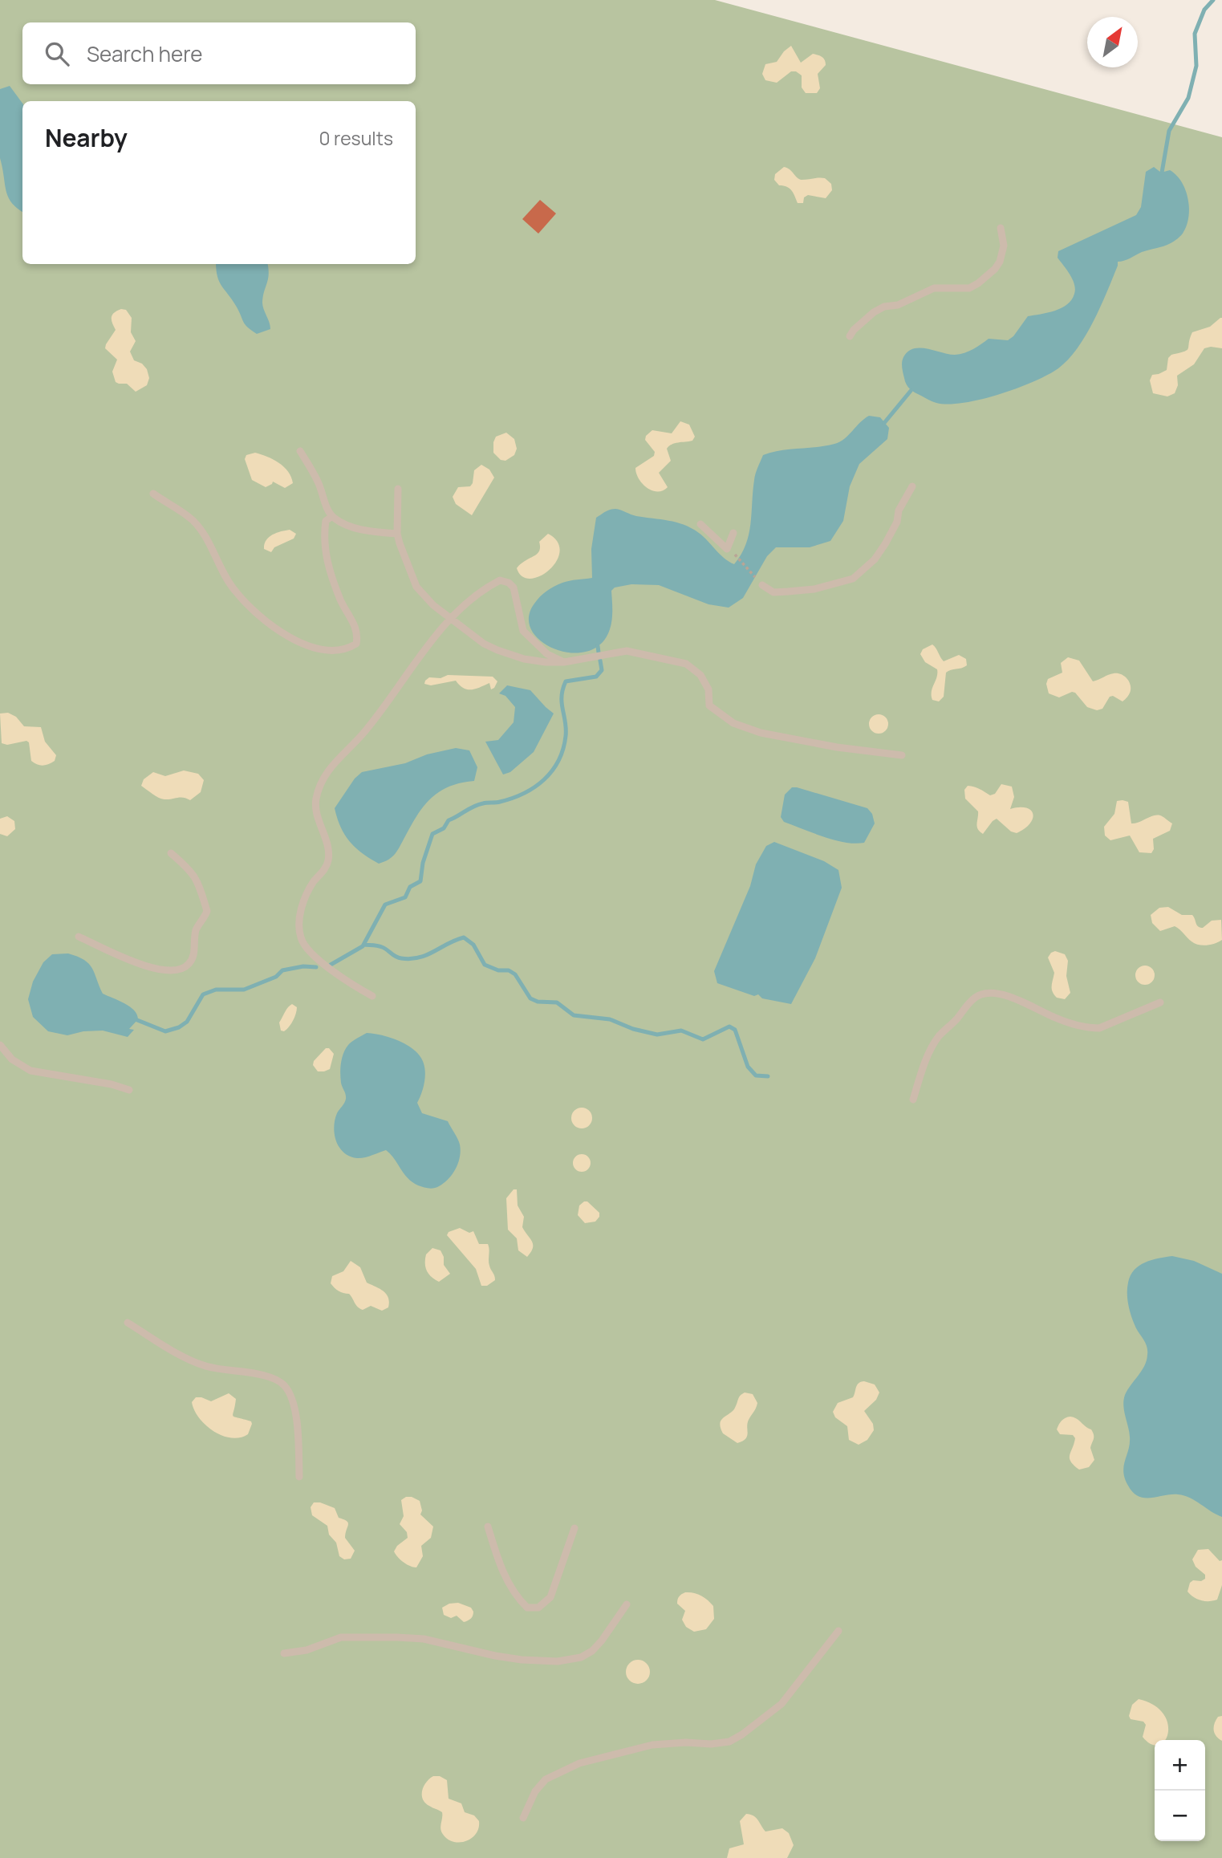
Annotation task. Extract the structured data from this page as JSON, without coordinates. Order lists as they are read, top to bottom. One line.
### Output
{"north":"top right","page":{"search":"Search here","heading":["Nearby","0 results"],"map_buttons":["+","−"]}}
